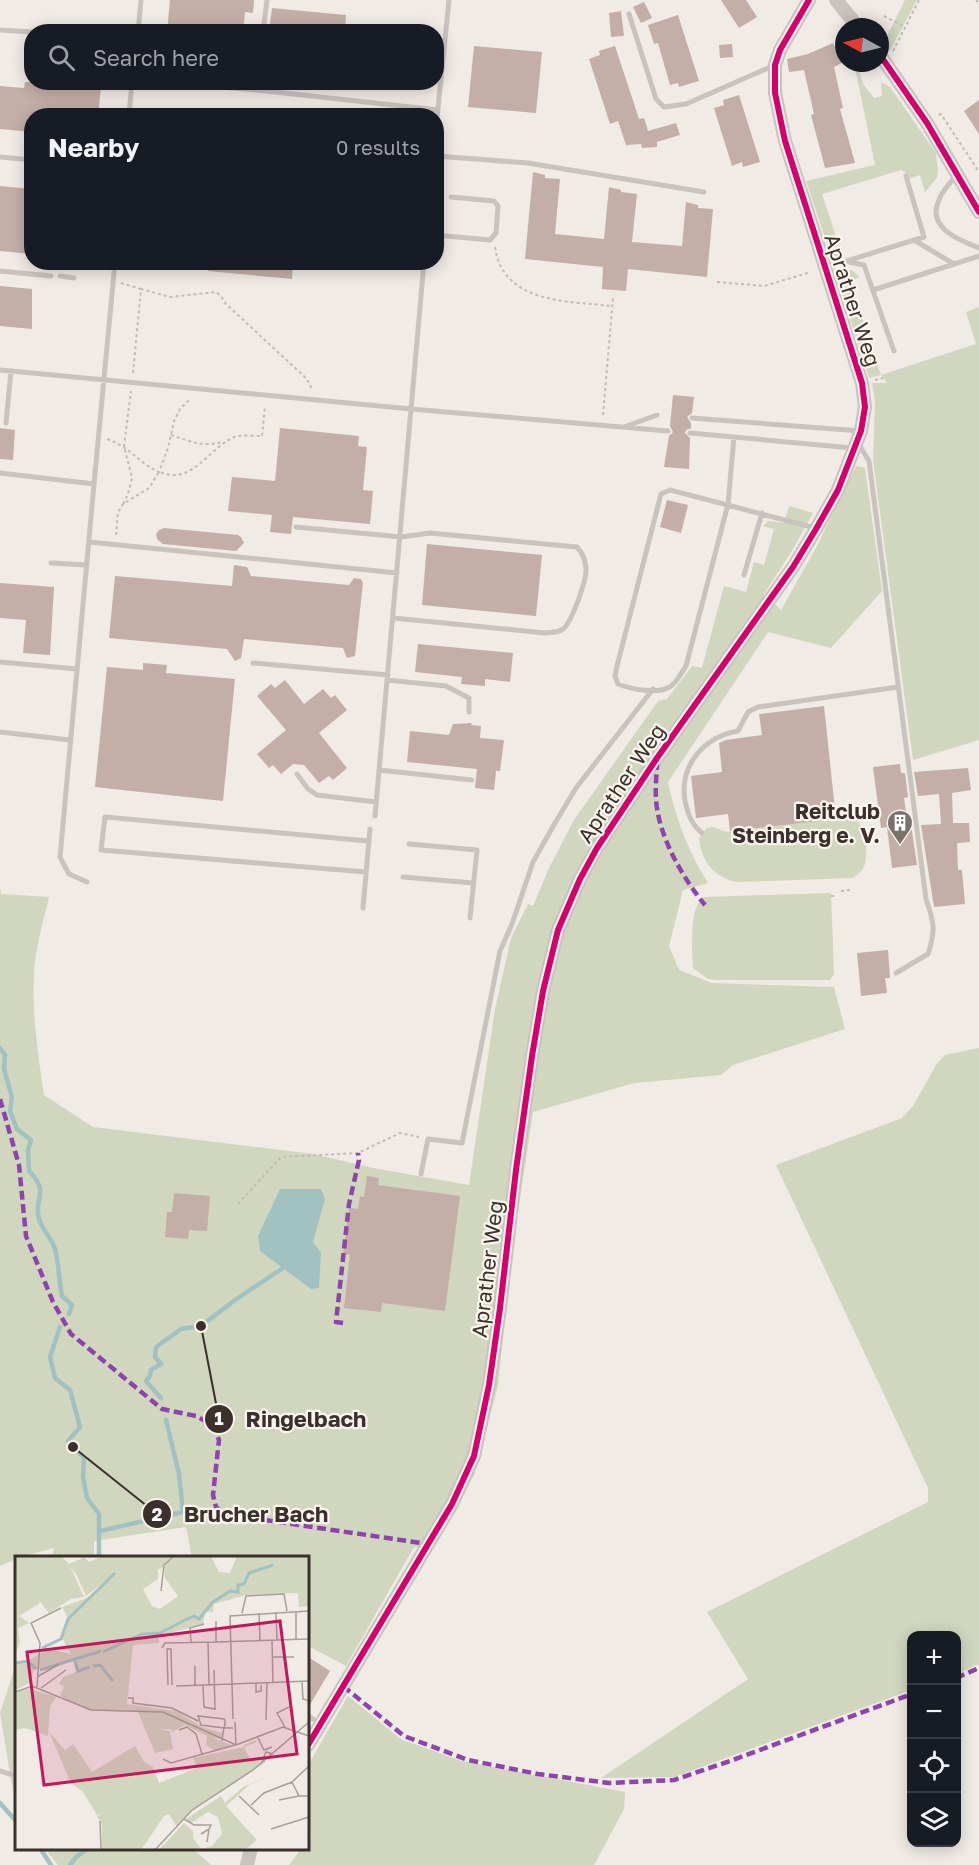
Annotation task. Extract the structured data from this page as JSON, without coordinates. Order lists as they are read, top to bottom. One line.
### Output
{"streets":{"street":["Aprather Weg"]},"places":{"building":["Reitclub Steinberg e. V."],"other":["Ringelbach","Brucher Bach"]},"north":"left","page":{"search":"Search here","heading":["Nearby","0 results"],"map_buttons":["+","−"]}}
